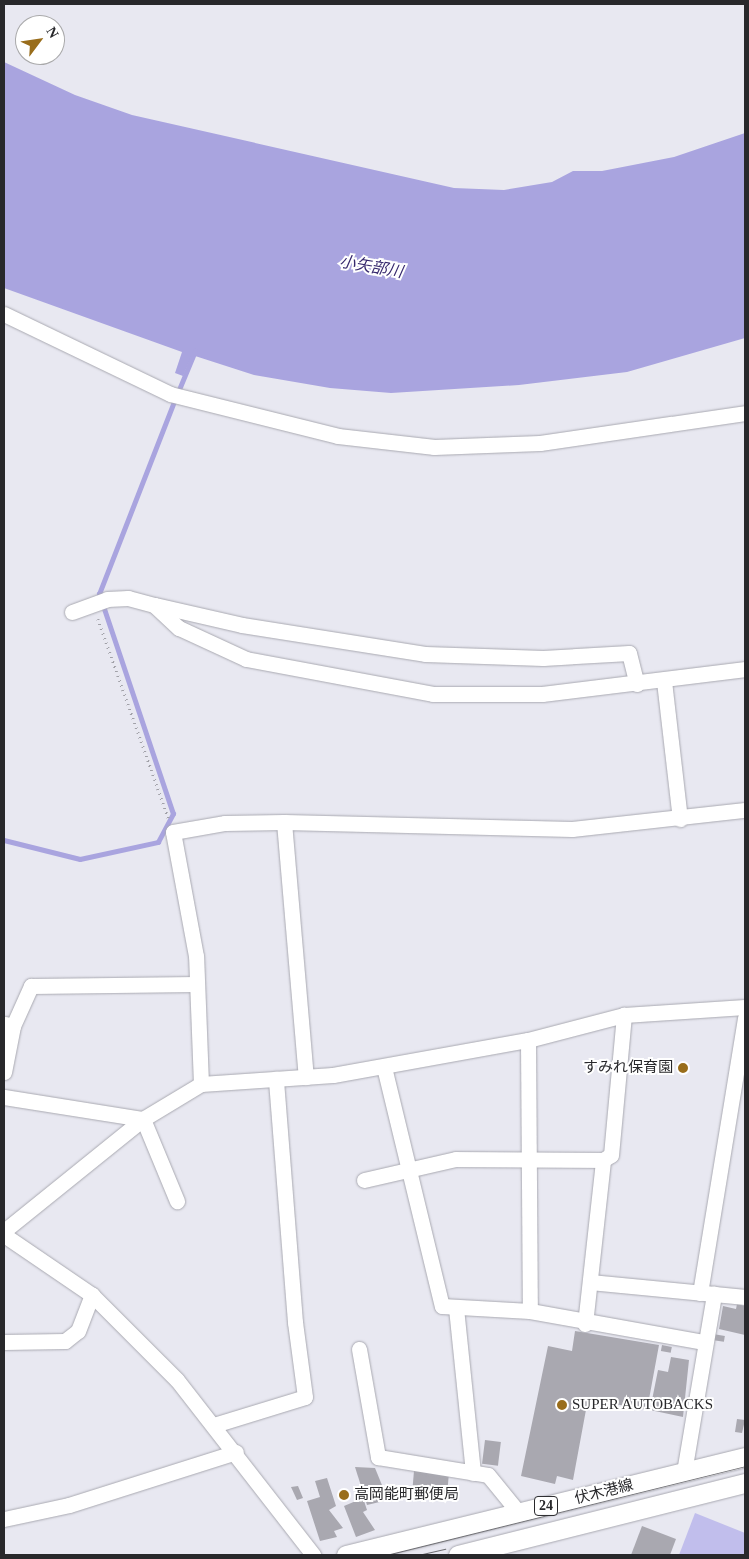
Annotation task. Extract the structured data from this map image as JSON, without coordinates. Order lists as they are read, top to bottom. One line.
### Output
{"streets":{"main road":["伏木港線","24"]},"water":["小矢部川"],"places":["すみれ保育園","SUPER AUTOBACKS","高岡能町郵便局"],"north":"top right"}
